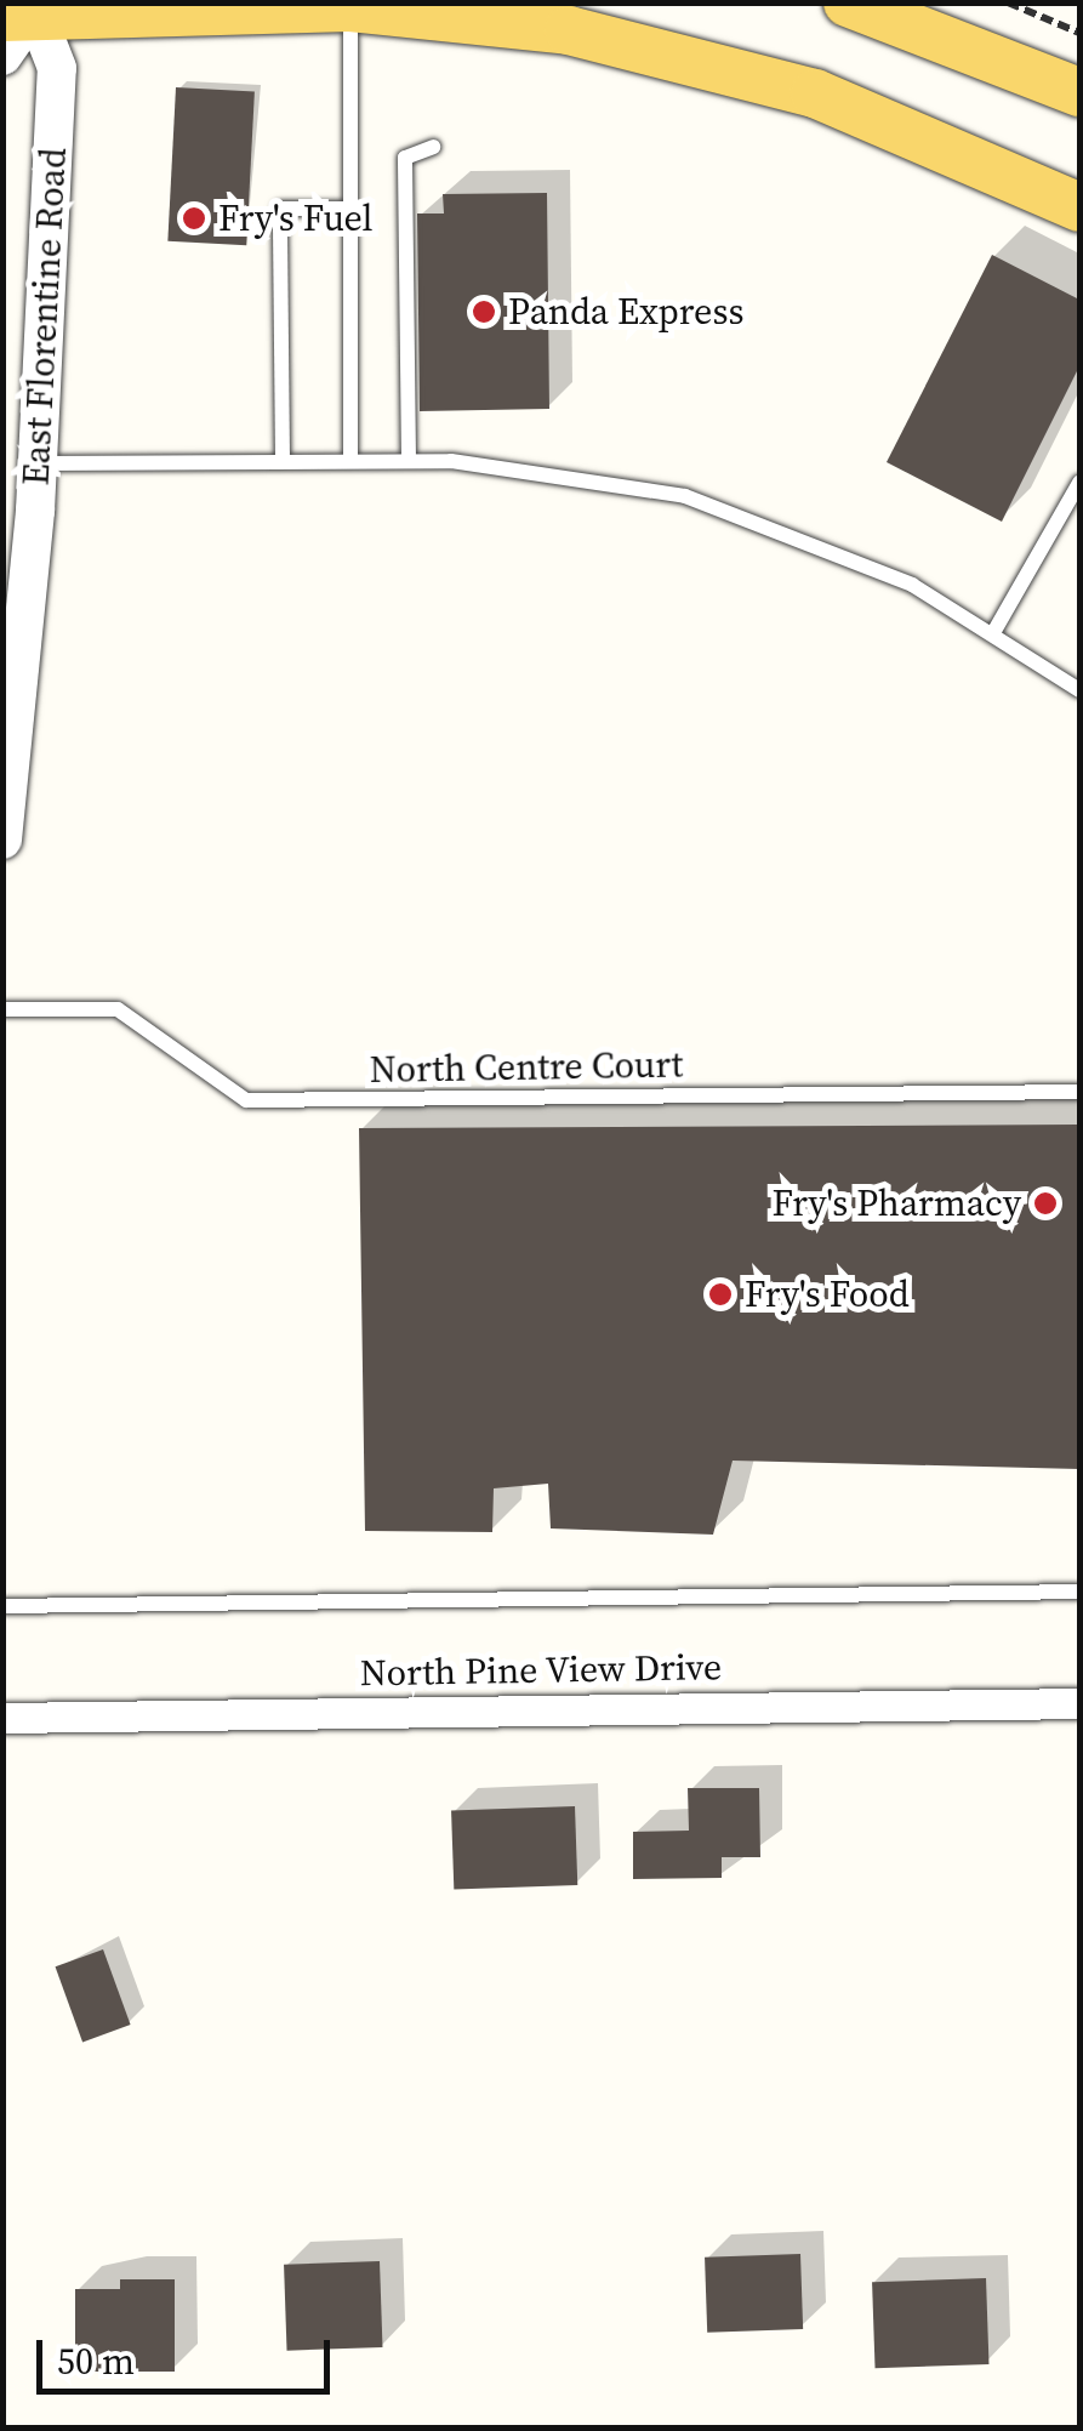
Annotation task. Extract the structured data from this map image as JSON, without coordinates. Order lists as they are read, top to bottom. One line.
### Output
{"streets":{"street":["East Florentine Road","North Pine View Drive"],"lane":["North Centre Court"]},"places":["Fry's Fuel","Panda Express","Fry's Pharmacy","Fry's Food"],"scale_bar":"50 m"}
